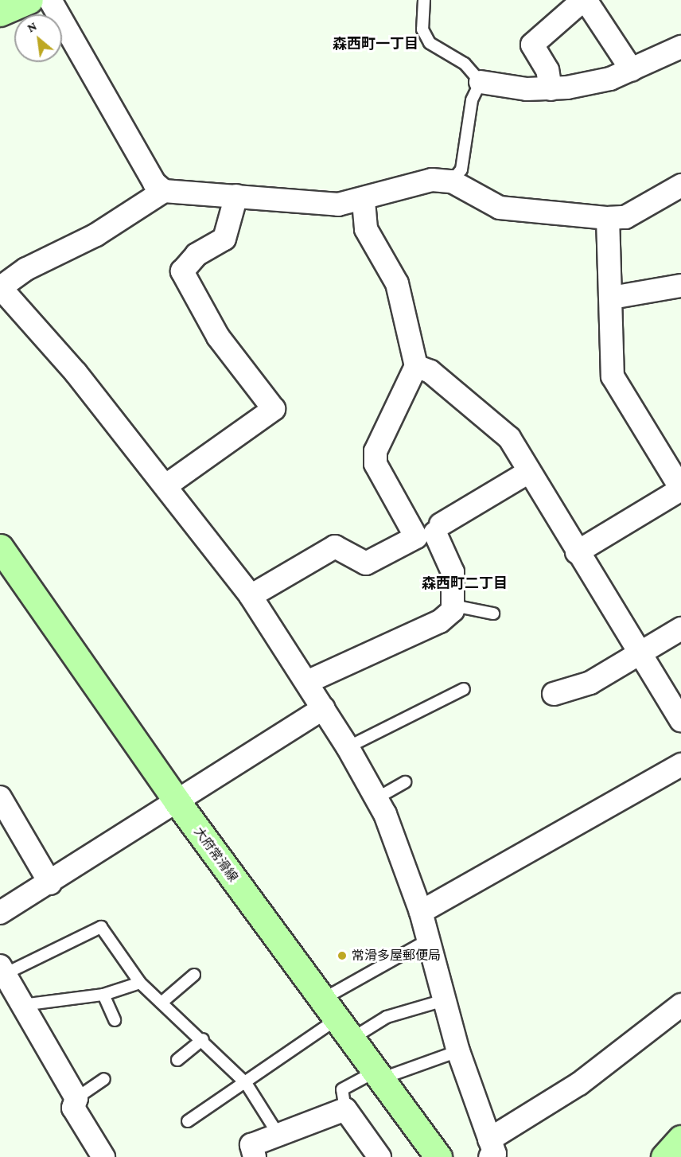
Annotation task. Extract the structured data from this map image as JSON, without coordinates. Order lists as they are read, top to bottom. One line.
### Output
{"streets":{"main road":["大府常滑線"]},"districts":["森西町一丁目","森西町二丁目"],"places":["常滑多屋郵便局"],"north":"top left"}
